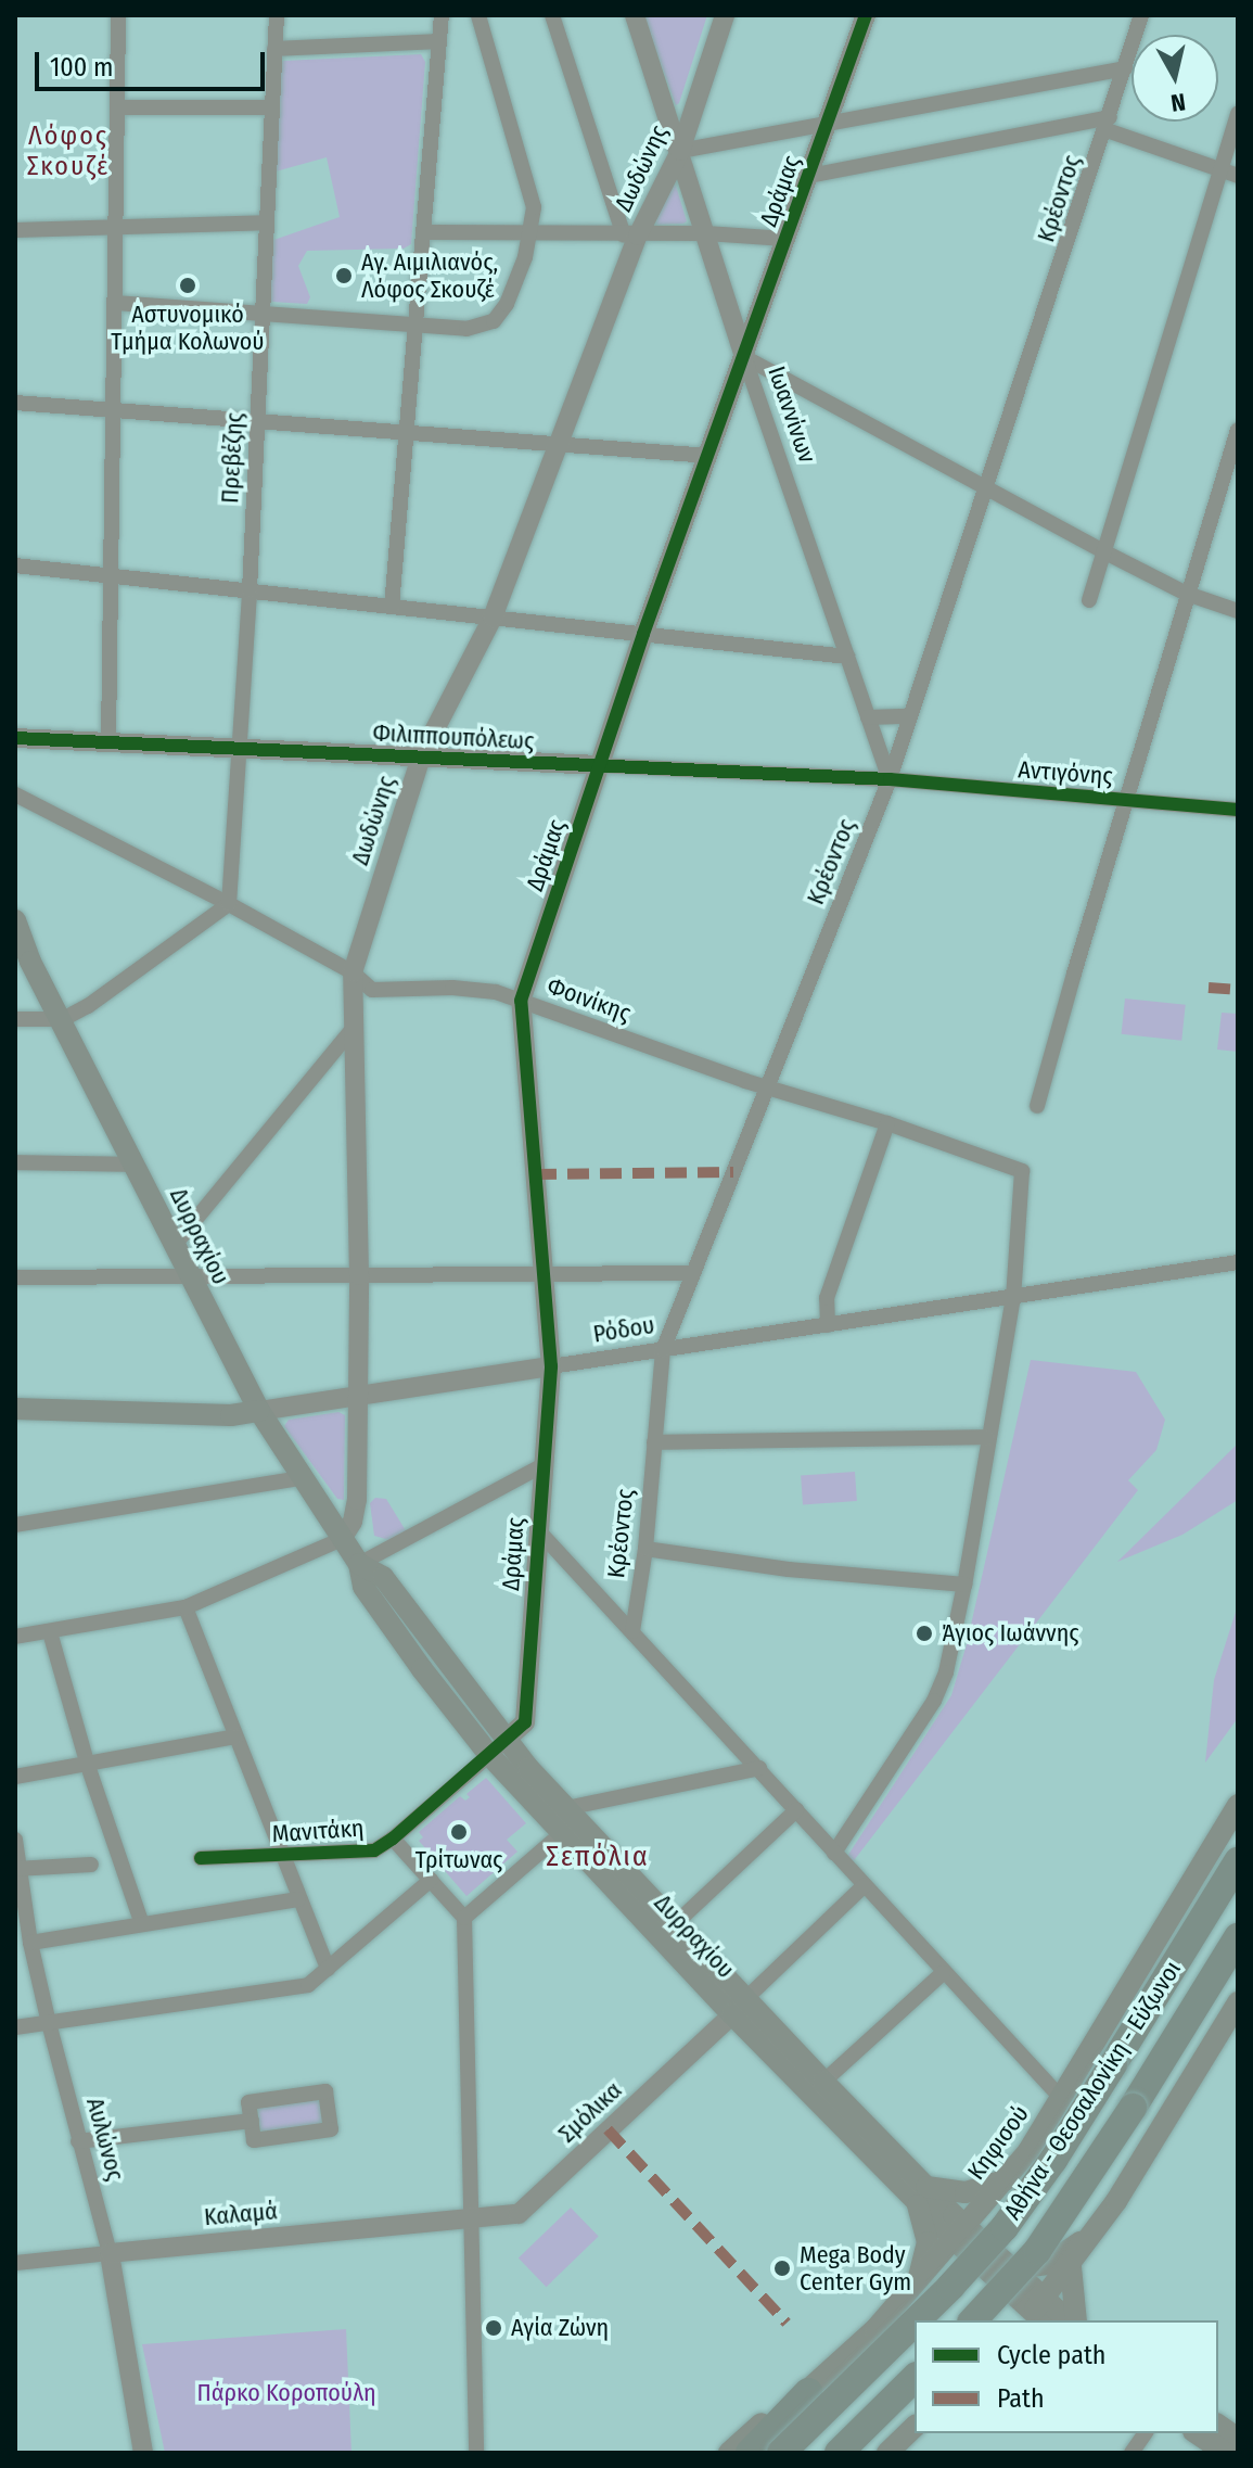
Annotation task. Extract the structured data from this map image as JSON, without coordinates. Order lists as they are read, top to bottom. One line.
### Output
{"streets":{"highway":["Αθήνα - Θεσσαλονίκη - Εύζωνοι"],"main road":["Δυρραχίου","Ρόδου","Κηφισού"],"street":["Δωδώνης","Δράμας","Κρέοντος","Ιωαννίνων","Πρεβέζης","Φιλιππουπόλεως","Αντιγόνης","Φοινίκης","Μανιτάκη","Σμόλικα","Αυλώνος","Καλαμά"]},"crossings":[["Δωδώνης","Ιωαννίνων"],["Δωδώνης","Φιλιππουπόλεως"],["Δωδώνης","Φοινίκης"],["Δωδώνης","Δυρραχίου"],["Δωδώνης","Ρόδου"],["Δράμας","Ιωαννίνων"],["Δράμας","Φιλιππουπόλεως"],["Δράμας","Φοινίκης"],["Δράμας","Δυρραχίου"],["Δράμας","Ρόδου"],["Δράμας","Μανιτάκη"],["Κρέοντος","Ιωαννίνων"],["Κρέοντος","Φιλιππουπόλεως"],["Κρέοντος","Αντιγόνης"],["Κρέοντος","Φοινίκης"],["Κρέοντος","Ρόδου"],["Ιωαννίνων","Φιλιππουπόλεως"],["Ιωαννίνων","Αντιγόνης"],["Πρεβέζης","Φιλιππουπόλεως"],["Πρεβέζης","Φοινίκης"],["Φιλιππουπόλεως","Αντιγόνης"],["Φοινίκης","Ρόδου"],["Δυρραχίου","Ρόδου"],["Δυρραχίου","Μανιτάκη"],["Δυρραχίου","Σμόλικα"],["Δυρραχίου","Κηφισού"],["Σμόλικα","Καλαμά"],["Αυλώνος","Καλαμά"]],"districts":["Λόφος Σκουζέ","Σεπόλια"],"parks":["Πάρκο Κοροπούλη"],"places":["Αγ. Αιμιλιανός, Λόφος Σκουζέ","Αστυνομικό Τμήμα Κολωνού","Άγιος Ιωάννης","Τρίτωνας","Mega Body Center Gym","Αγία Ζώνη"],"legend":["Cycle path","Path"],"scale_bar":"100 m","north":"bottom"}
